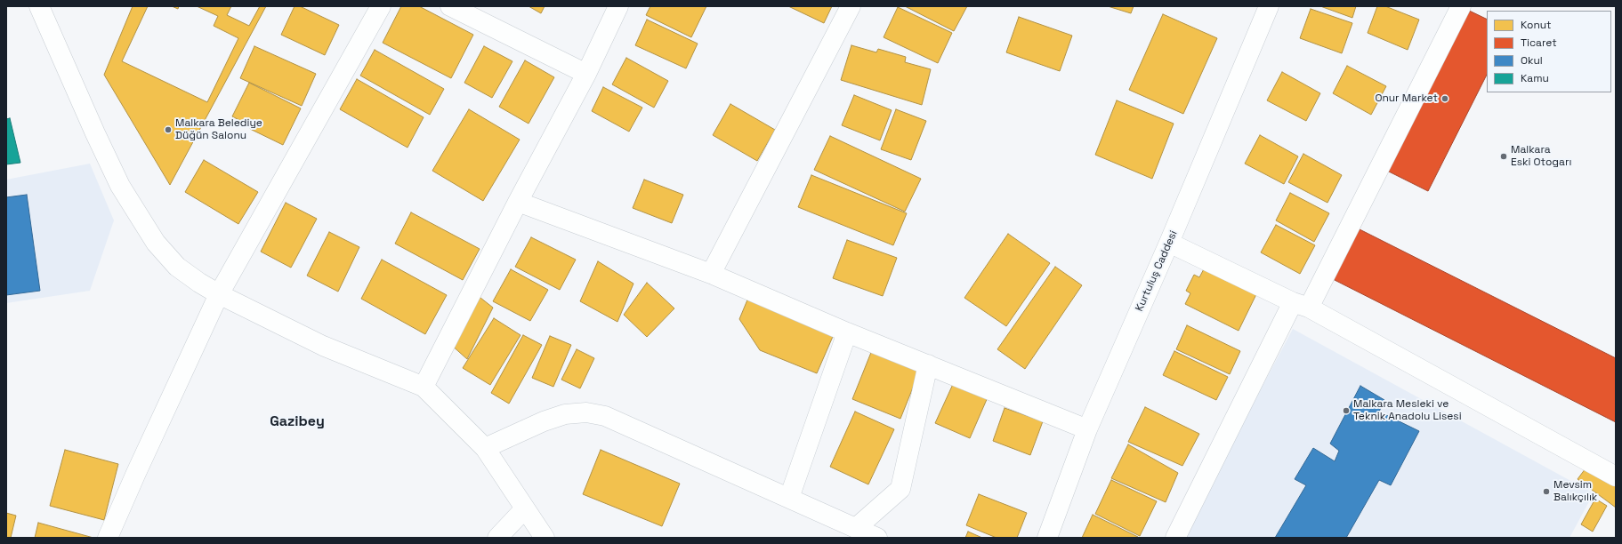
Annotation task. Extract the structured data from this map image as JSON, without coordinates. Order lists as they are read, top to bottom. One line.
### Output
{"streets":{"street":["Kurtuluş Caddesi"]},"districts":["Gazibey"],"places":["Onur Market","Malkara Belediye Düğün Salonu","Malkara Eski Otogarı","Malkara Mesleki ve Teknik Anadolu Lisesi","Mevsim Balıkçılık"],"legend":["Konut","Ticaret","Okul","Kamu"]}
